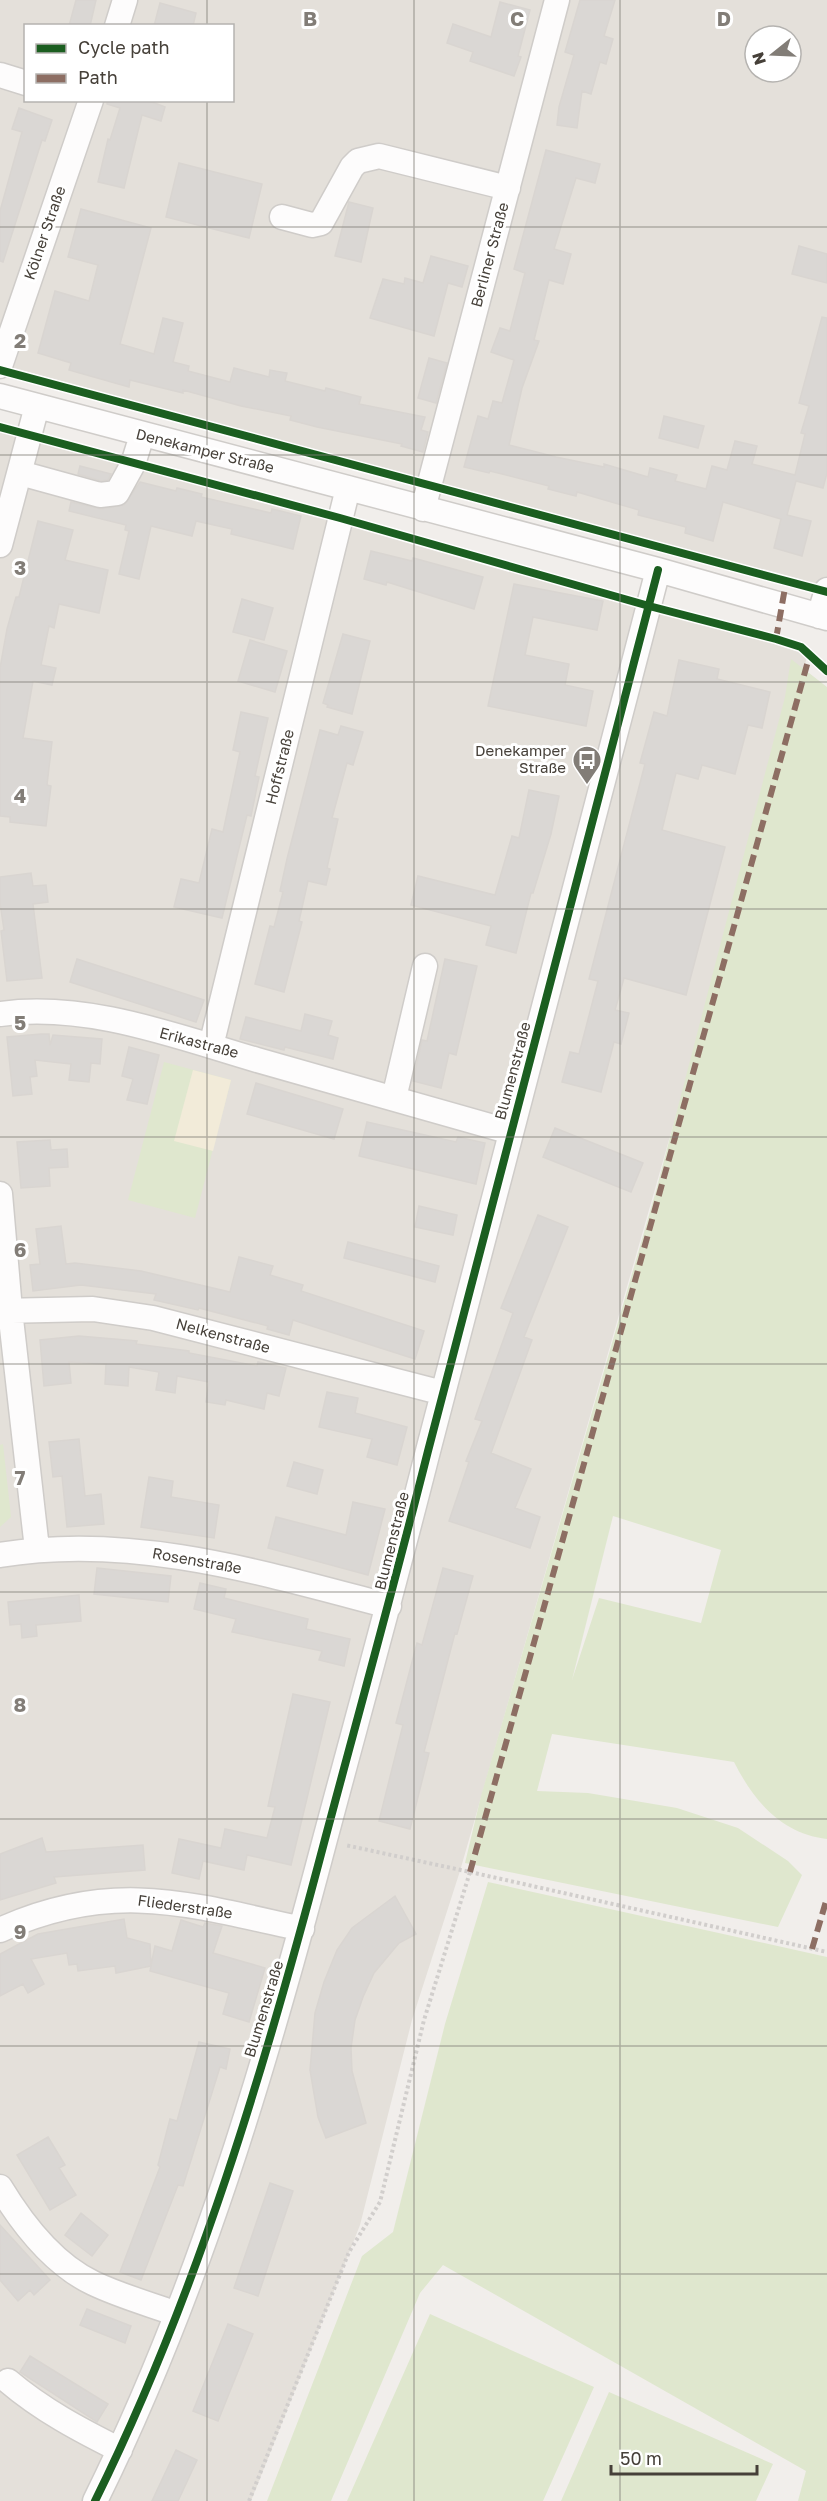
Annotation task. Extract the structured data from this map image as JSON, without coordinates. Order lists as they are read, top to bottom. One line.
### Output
{"streets":{"street":["Kölner Straße","Berliner Straße","Denekamper Straße","Hoffstraße","Erikastraße","Blumenstraße","Nelkenstraße","Rosenstraße","Fliederstraße"]},"crossings":[["Berliner Straße","Denekamper Straße"],["Denekamper Straße","Hoffstraße"],["Denekamper Straße","Blumenstraße"],["Hoffstraße","Erikastraße"],["Erikastraße","Blumenstraße"],["Blumenstraße","Nelkenstraße"],["Blumenstraße","Rosenstraße"],["Blumenstraße","Fliederstraße"]],"places":{"bus stop":["Denekamper Straße"]},"legend":["Cycle path","Path"],"scale_bar":"50 m","north":"left","grid":{"columns":["B","C","D"],"rows":["2","3","4","5","6","7","8","9"]}}
